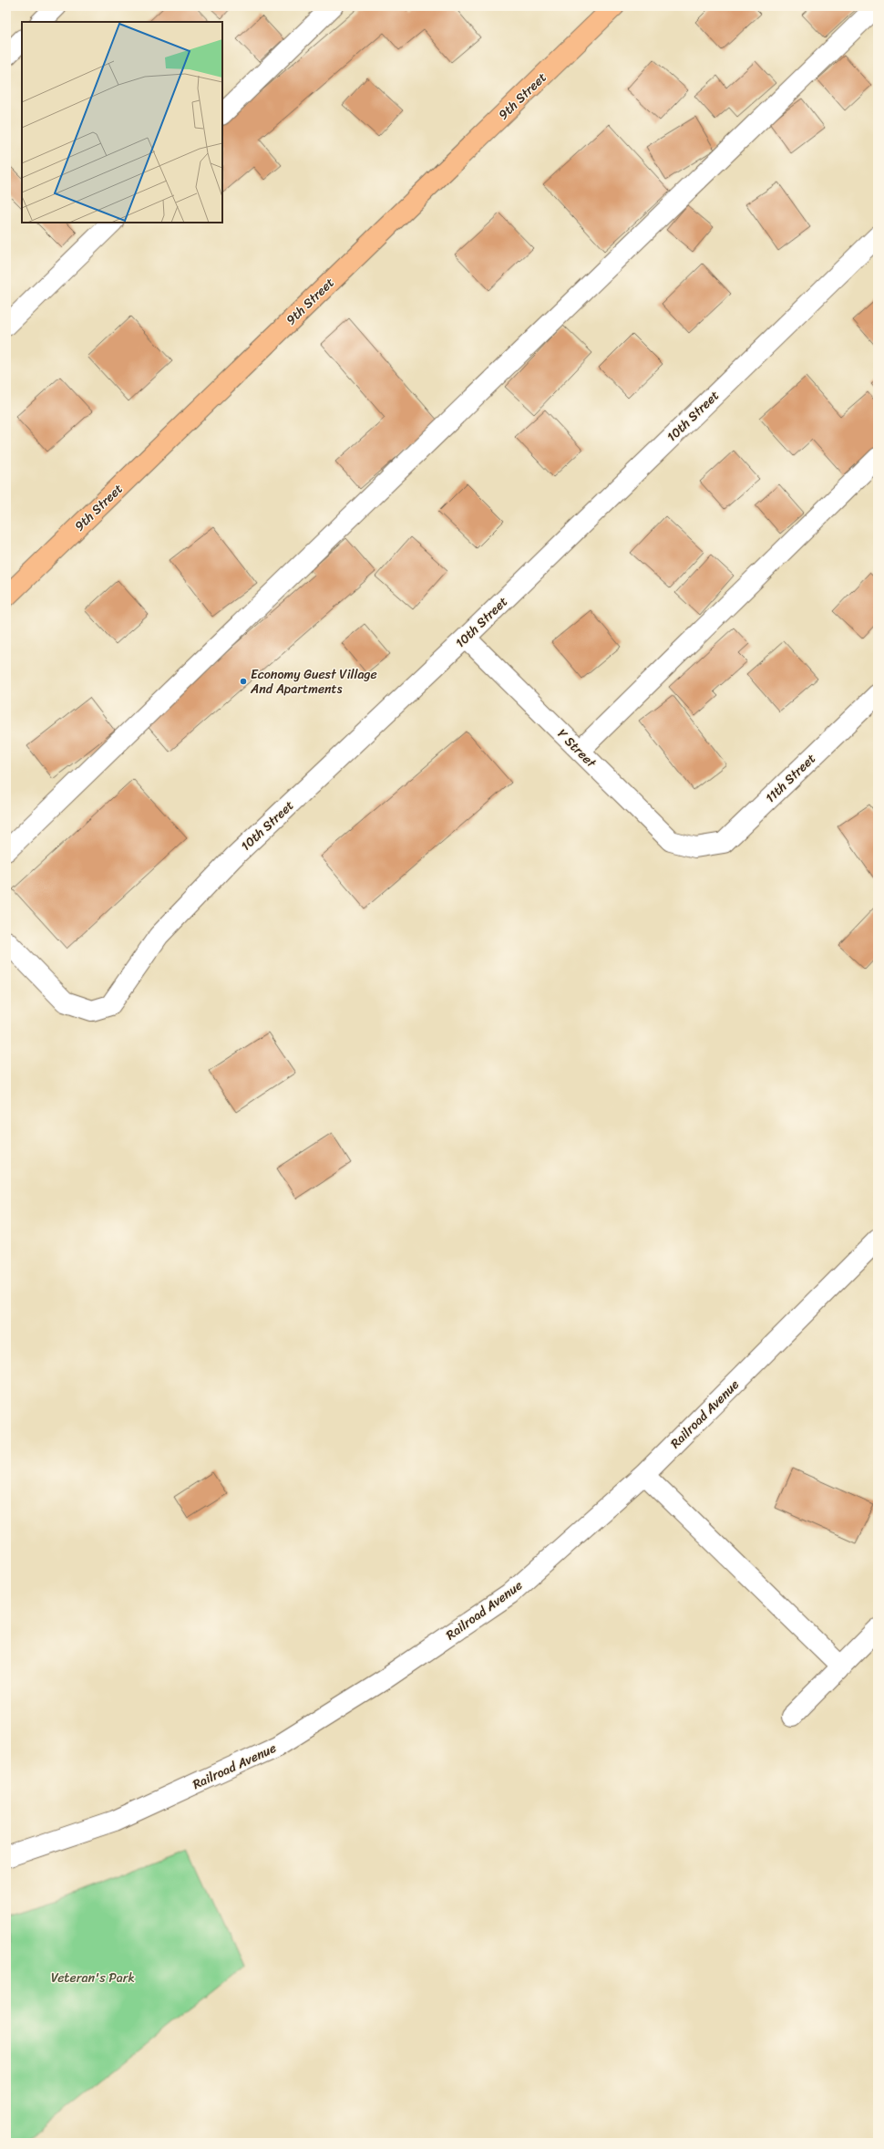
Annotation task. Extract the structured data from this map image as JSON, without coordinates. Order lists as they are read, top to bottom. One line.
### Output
{"streets":{"main road":["9th Street"],"street":["10th Street","Y Street","11th Street","Railroad Avenue"]},"crossings":[["10th Street","Y Street"],["Y Street","11th Street"]],"parks":["Veteran's Park"],"places":["Economy Guest Village And Apartments"]}
